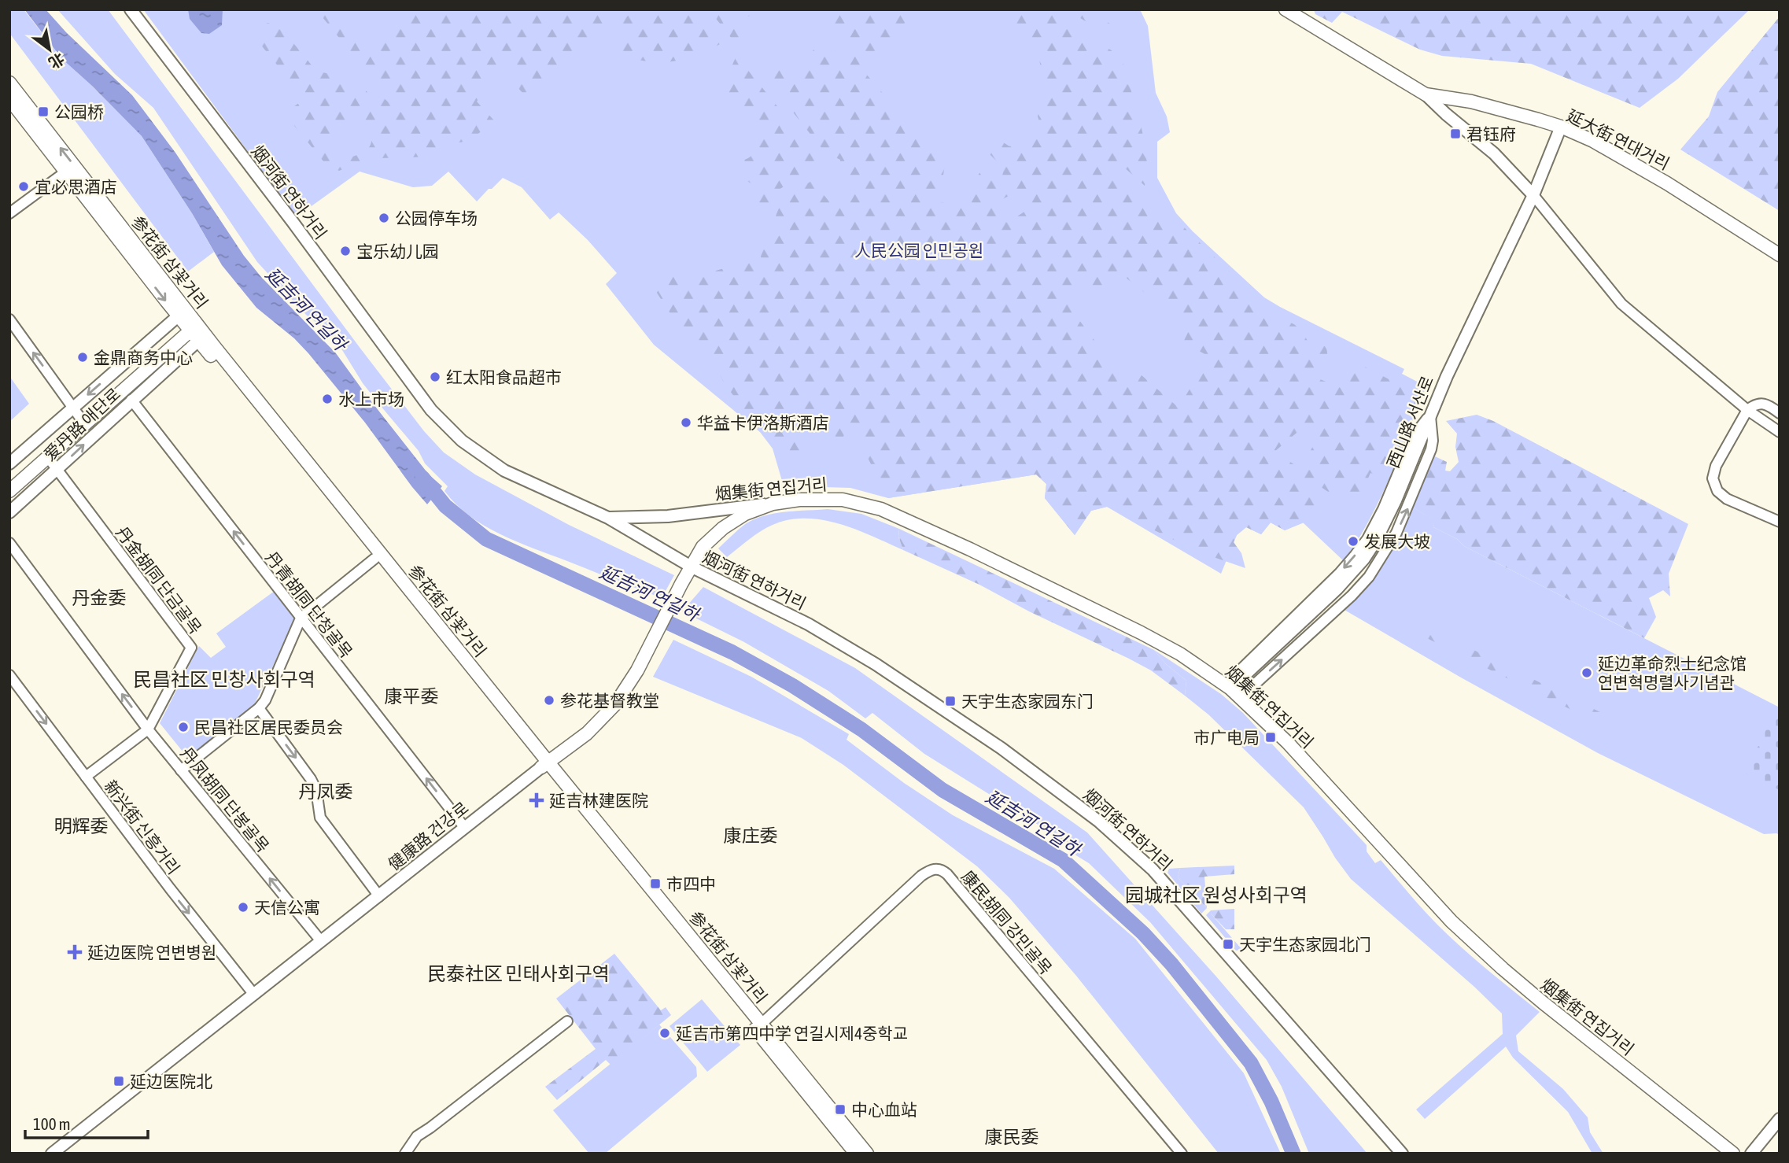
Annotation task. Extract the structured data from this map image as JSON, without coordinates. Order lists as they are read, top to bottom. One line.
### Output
{"streets":{"main road":["延大街 연대거리","参花街 삼꽃거리","爱丹路 애단로","烟集街 연집거리","健康路 건강로"],"street":["烟河街 연하거리","西山路 서산로","丹金胡同 단금골목","丹青胡同 단청골목","丹凤胡同 단봉골목","新兴街 신흥거리","康民胡同 강민골목"]},"crossings":[["延大街 연대거리","西山路 서산로"],["烟河街 연하거리","烟集街 연집거리"],["烟河街 연하거리","健康路 건강로"],["参花街 삼꽃거리","爱丹路 애단로"],["参花街 삼꽃거리","健康路 건강로"],["参花街 삼꽃거리","康民胡同 강민골목"],["西山路 서산로","烟集街 연집거리"],["爱丹路 애단로","丹金胡同 단금골목"],["爱丹路 애단로","丹青胡同 단청골목"],["烟集街 연집거리","健康路 건강로"],["丹金胡同 단금골목","丹凤胡同 단봉골목"],["丹青胡同 단청골목","健康路 건강로"],["丹凤胡同 단봉골목","健康路 건강로"],["新兴街 신흥거리","健康路 건강로"]],"one_way":["丹青胡同 단청골목","丹凤胡同 단봉골목","新兴街 신흥거리"],"districts":["丹金委","民昌社区 민창사회구역","康平委","丹凤委","明辉委","康庄委","园城社区 원성사회구역","民泰社区 민태사회구역","康民委"],"water":["延吉河 연길하"],"parks":["人民公园 인민공원"],"places":{"transit":["公园桥","君钰府","天宇生态家园东门","市广电局","市四中","天宇生态家园北门","延边医院北","中心血站"],"other":["宜必思酒店","公园停车场","宝乐幼儿园","金鼎商务中心","红太阳食品超市","水上市场","华益卡伊洛斯酒店","发展大坡","延边革命烈士纪念馆 연변혁명렬사기념관","参花基督教堂","民昌社区居民委员会","天信公寓","延吉市第四中学 연길시제4중학교"],"health":["延吉林建医院","延边医院 연변병원"]},"scale_bar":"100 m","north":"bottom right"}
